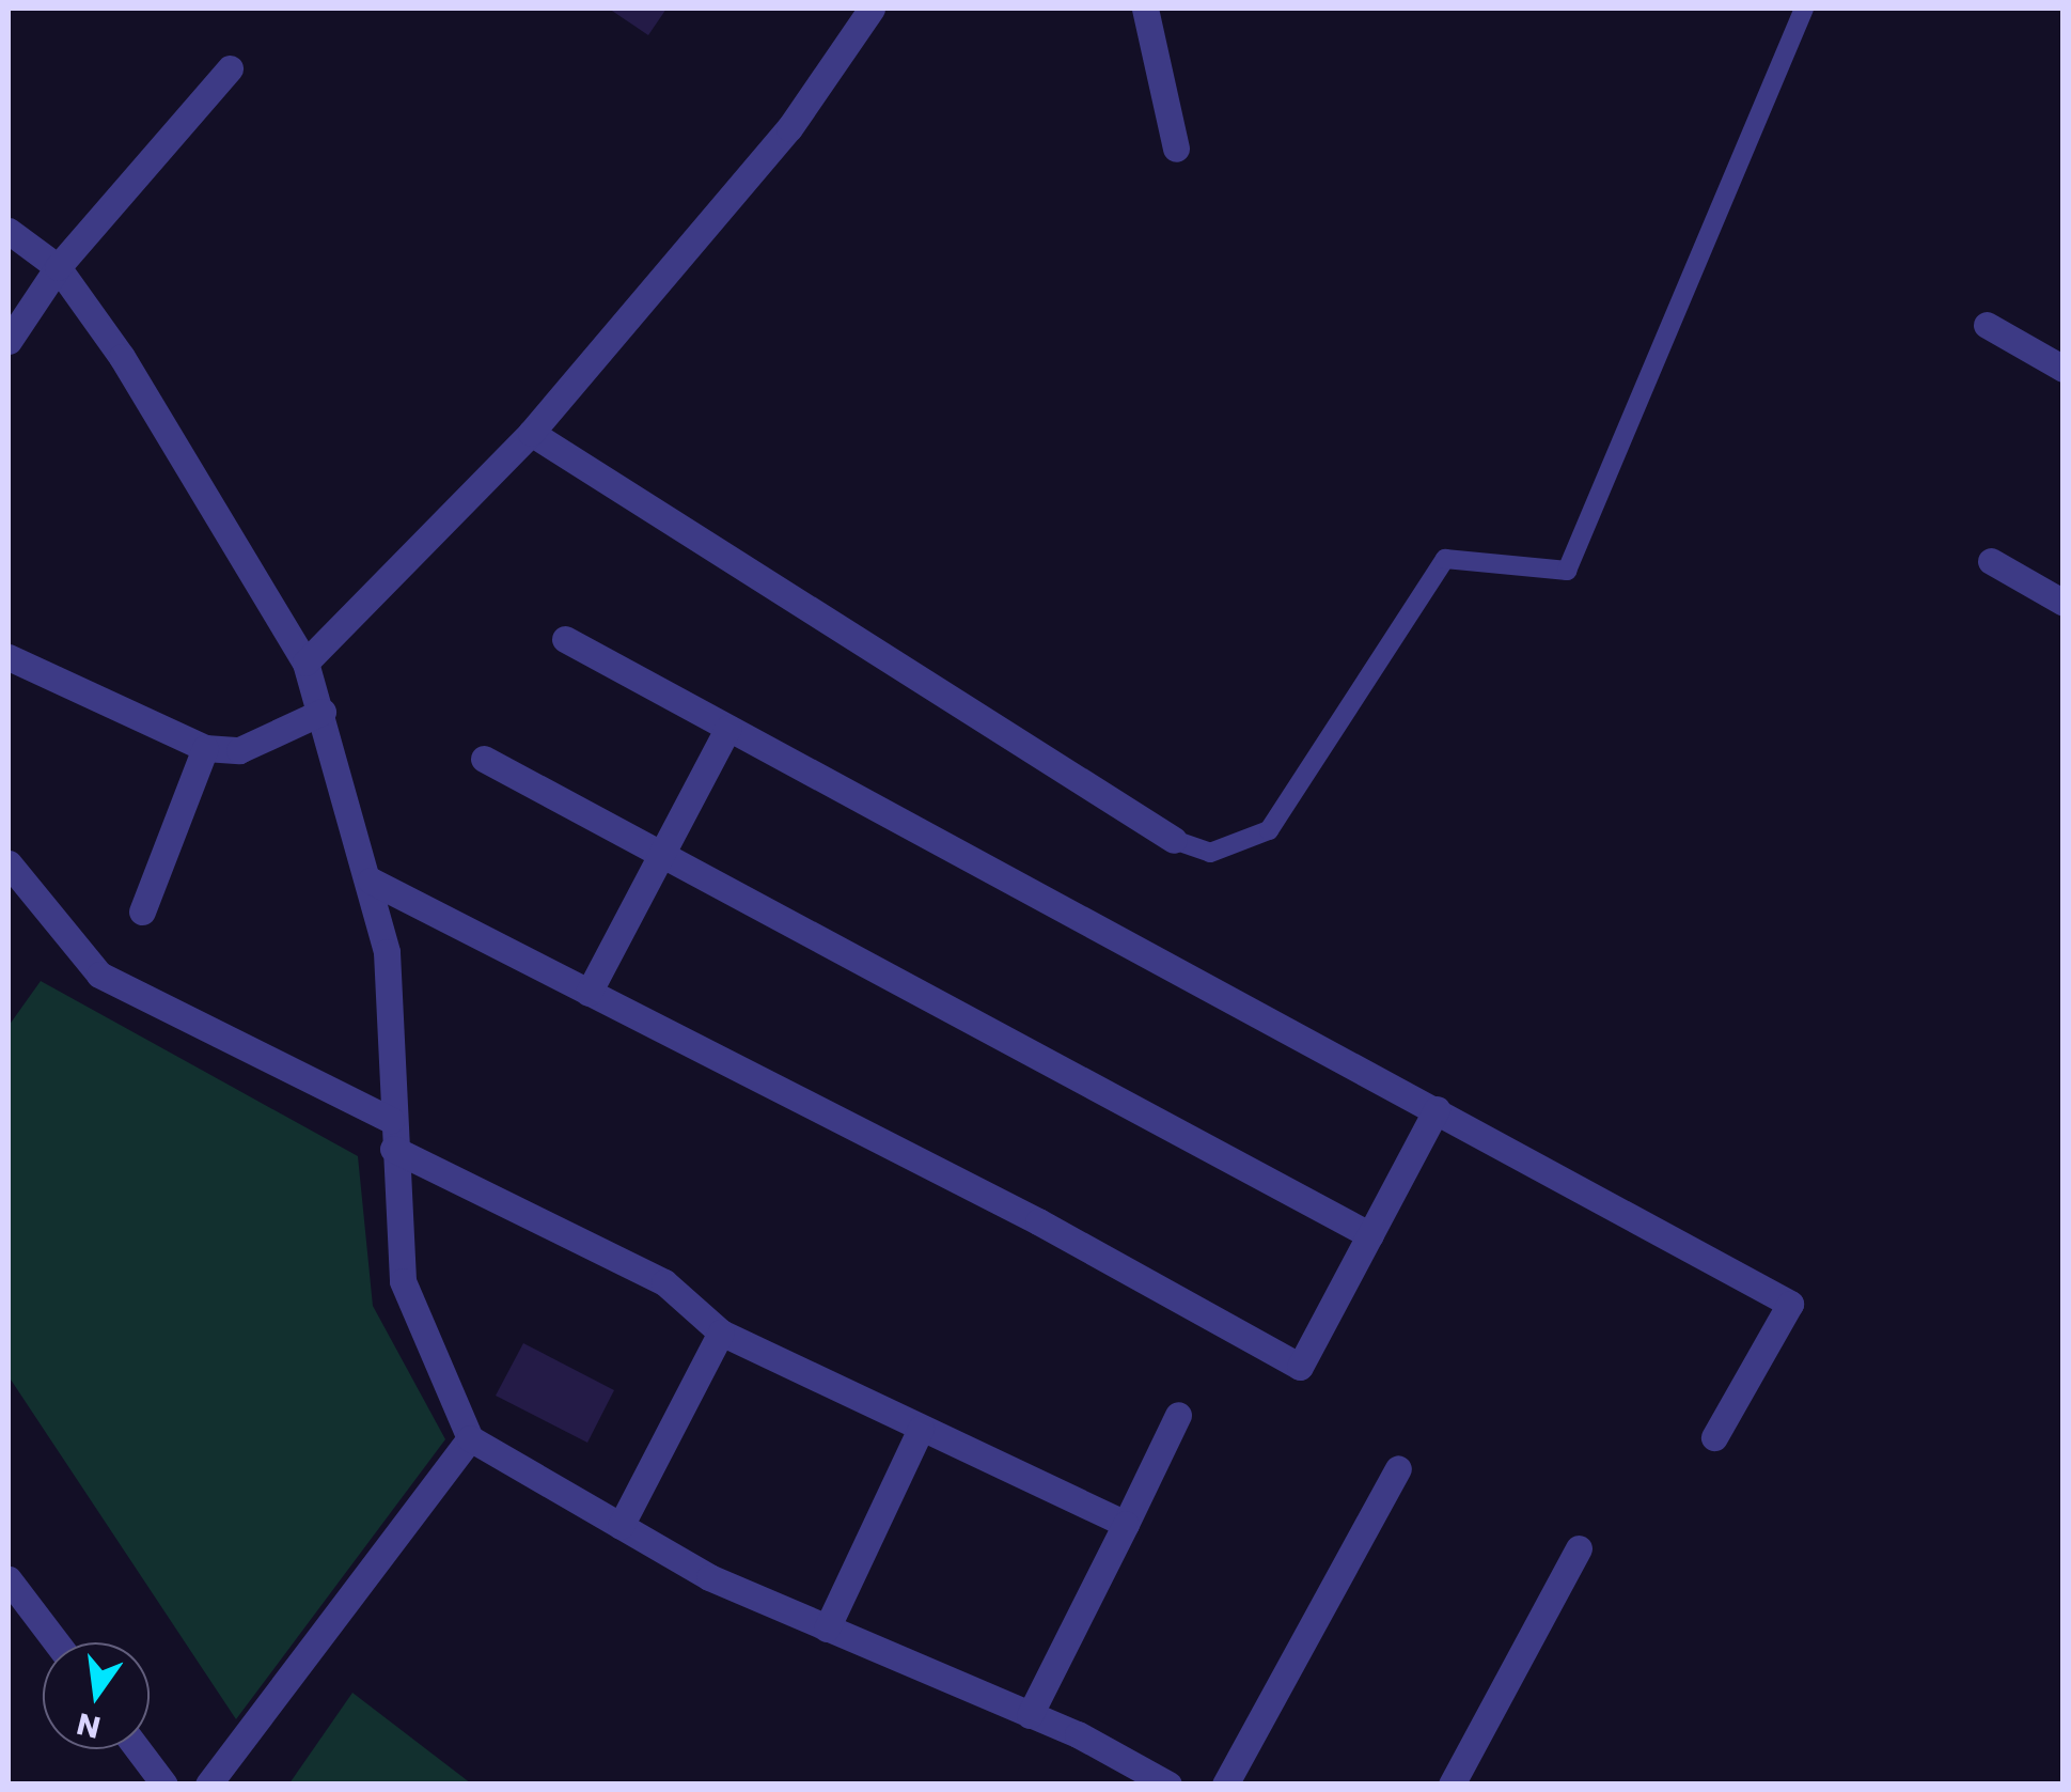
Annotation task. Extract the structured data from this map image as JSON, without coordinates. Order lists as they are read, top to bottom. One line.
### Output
{"north":"bottom"}
